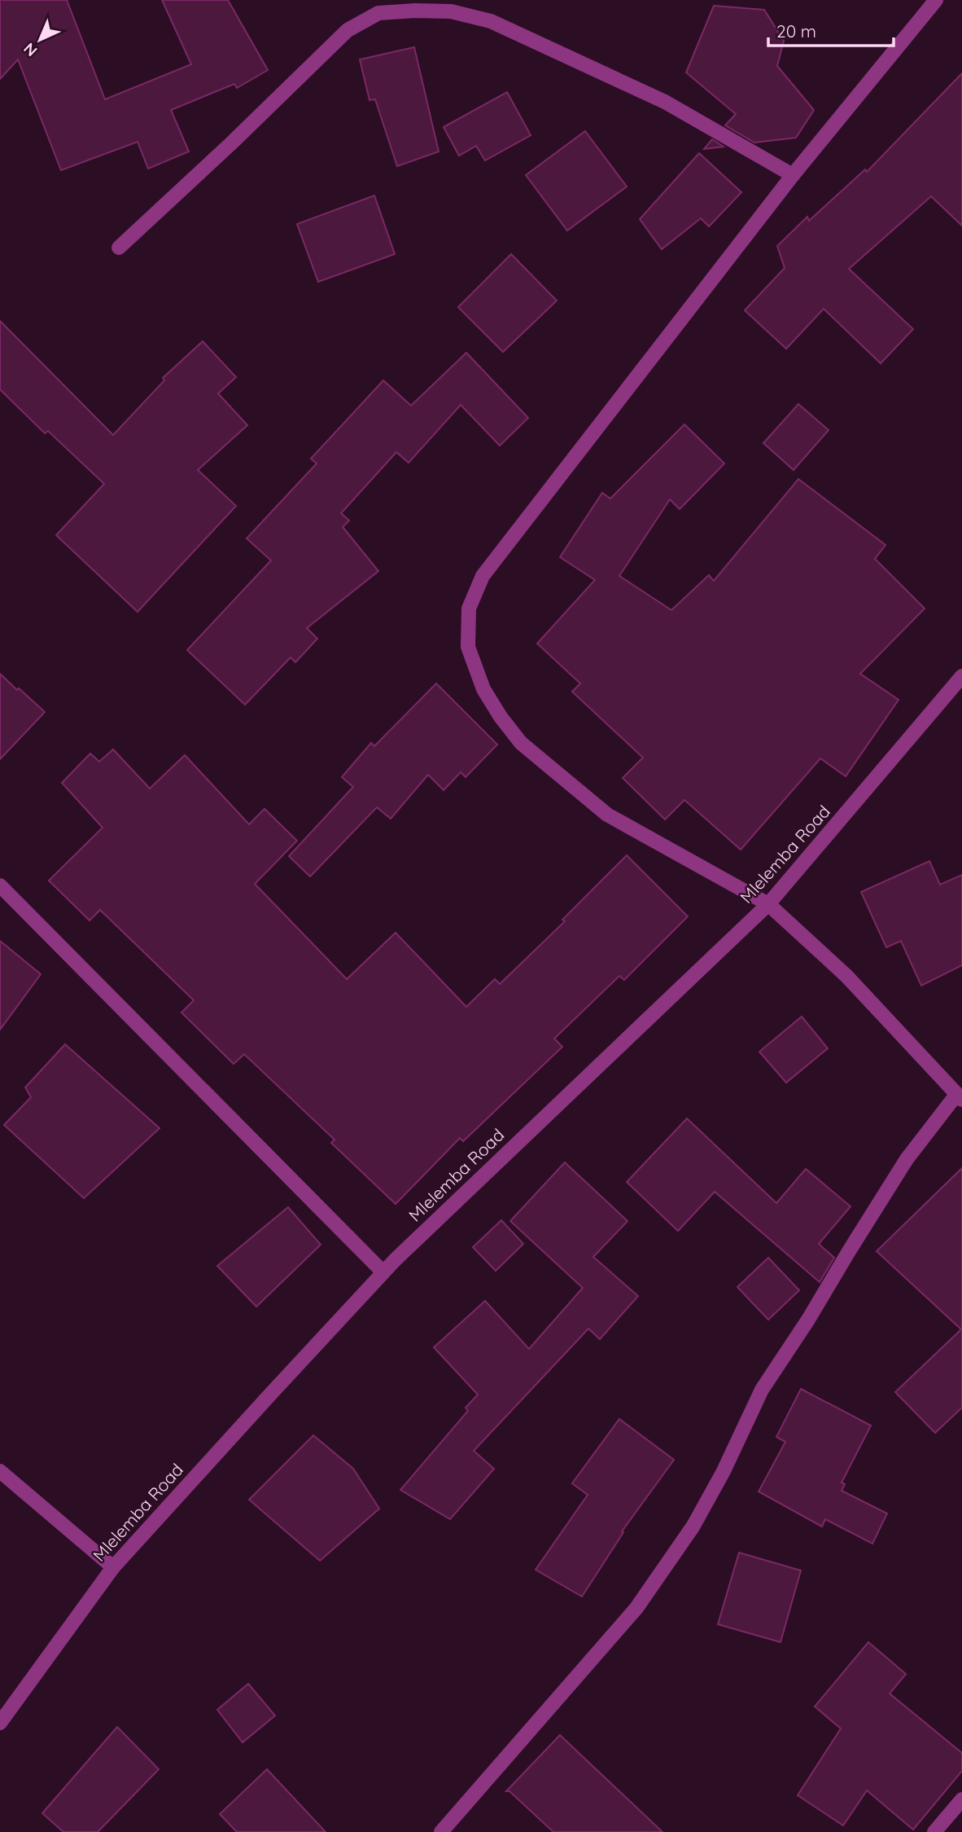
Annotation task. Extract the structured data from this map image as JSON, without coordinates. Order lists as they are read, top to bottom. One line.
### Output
{"streets":{"street":["Mlelemba Road"]},"scale_bar":"20 m","north":"bottom left"}
